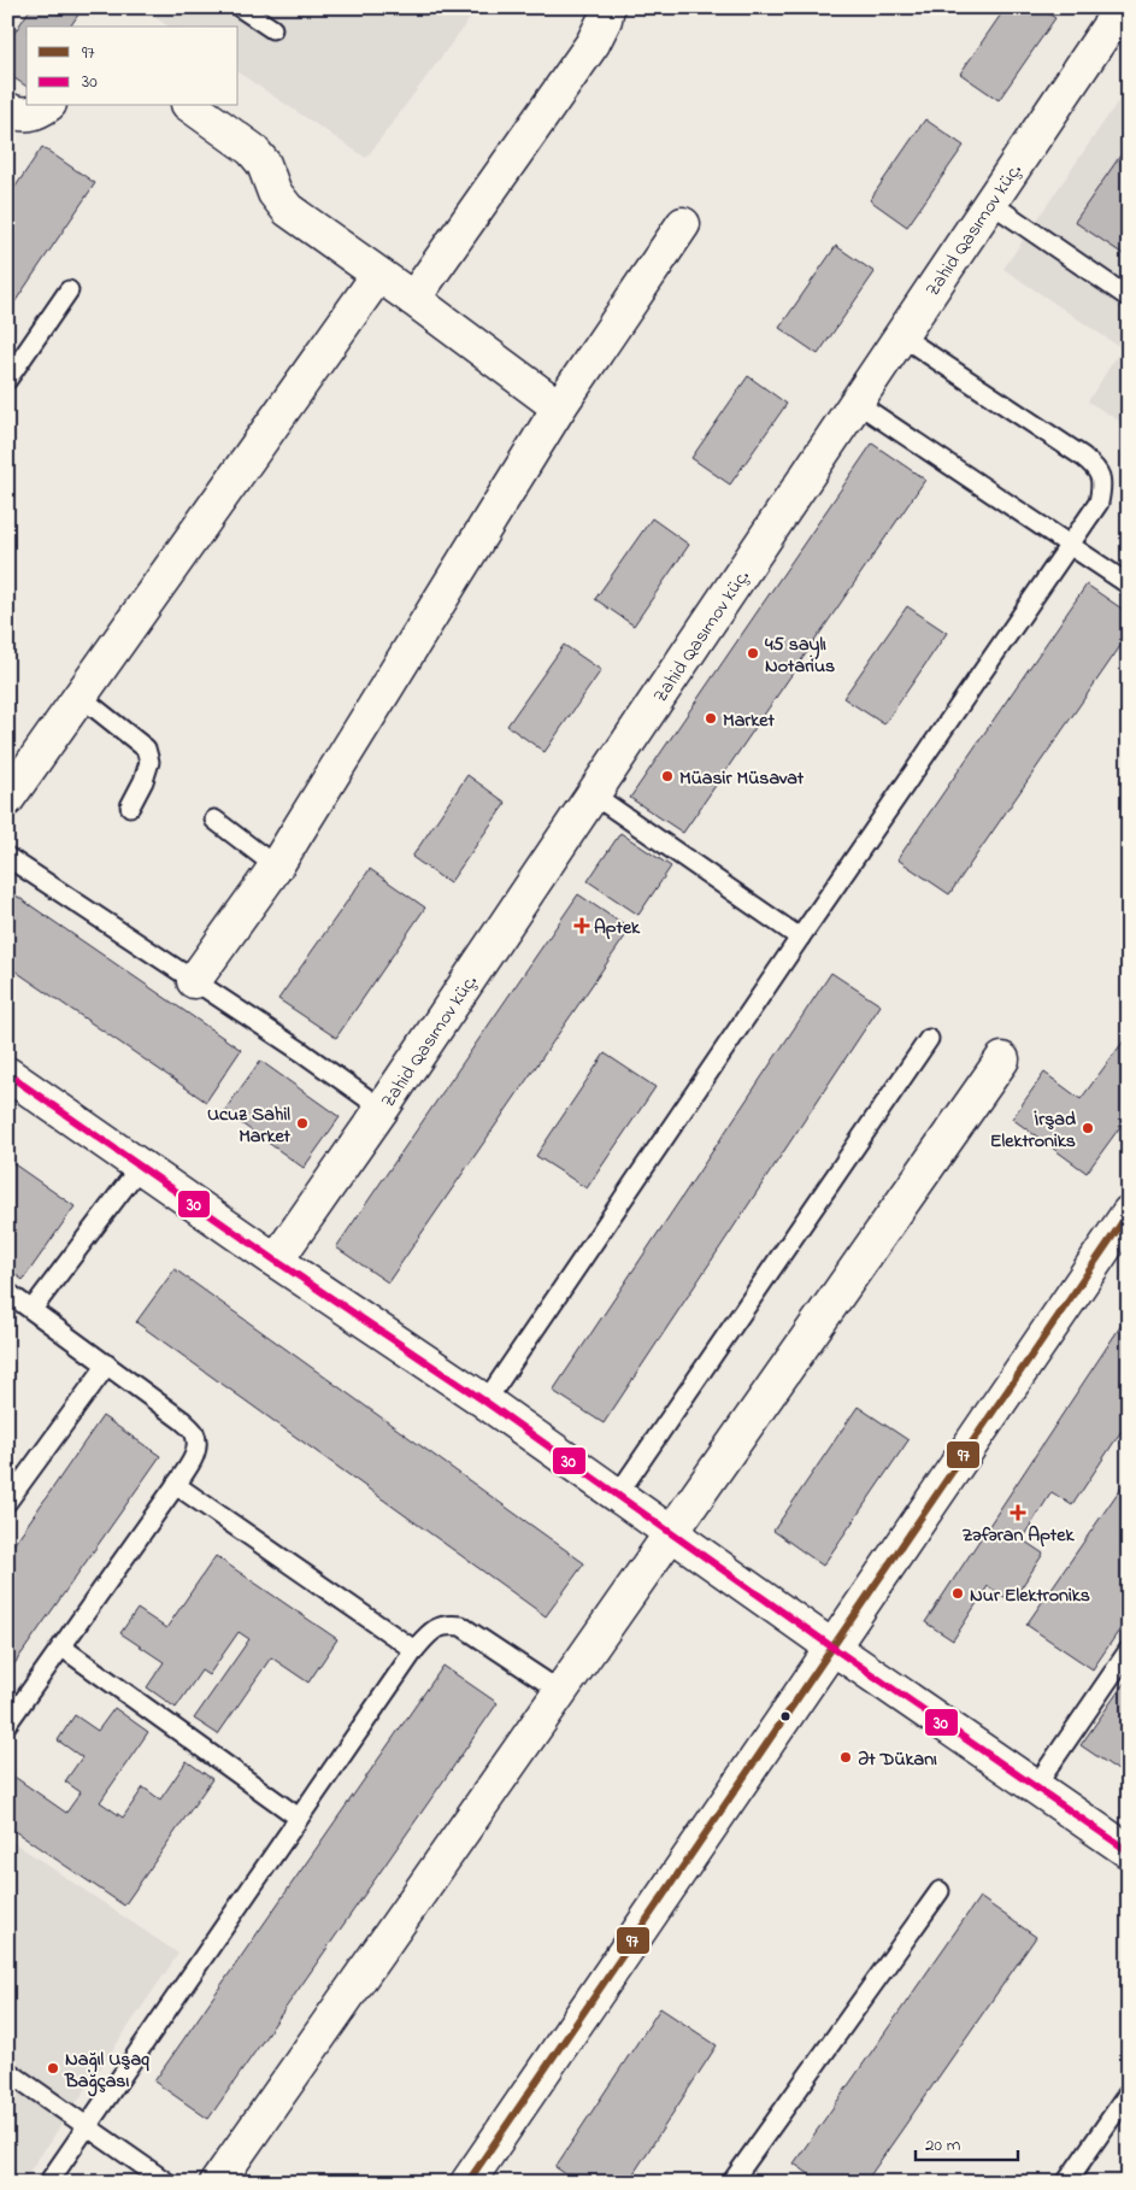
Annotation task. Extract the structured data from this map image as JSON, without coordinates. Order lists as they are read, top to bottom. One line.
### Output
{"streets":{"street":["Zahid Qasımov küç."]},"places":{"other":["45 saylı Notarius","Market","Müasir Müsavat","Ucuz Sahil Market","İrşad Elektroniks","Nur Elektroniks","Ət Dükanı","Nağıl Uşaq Bağçası"],"health":["Aptek","Zəfəran Aptek"]},"lines":["transit line 30","transit line 97"],"legend":["97","30"],"scale_bar":"20 m"}
